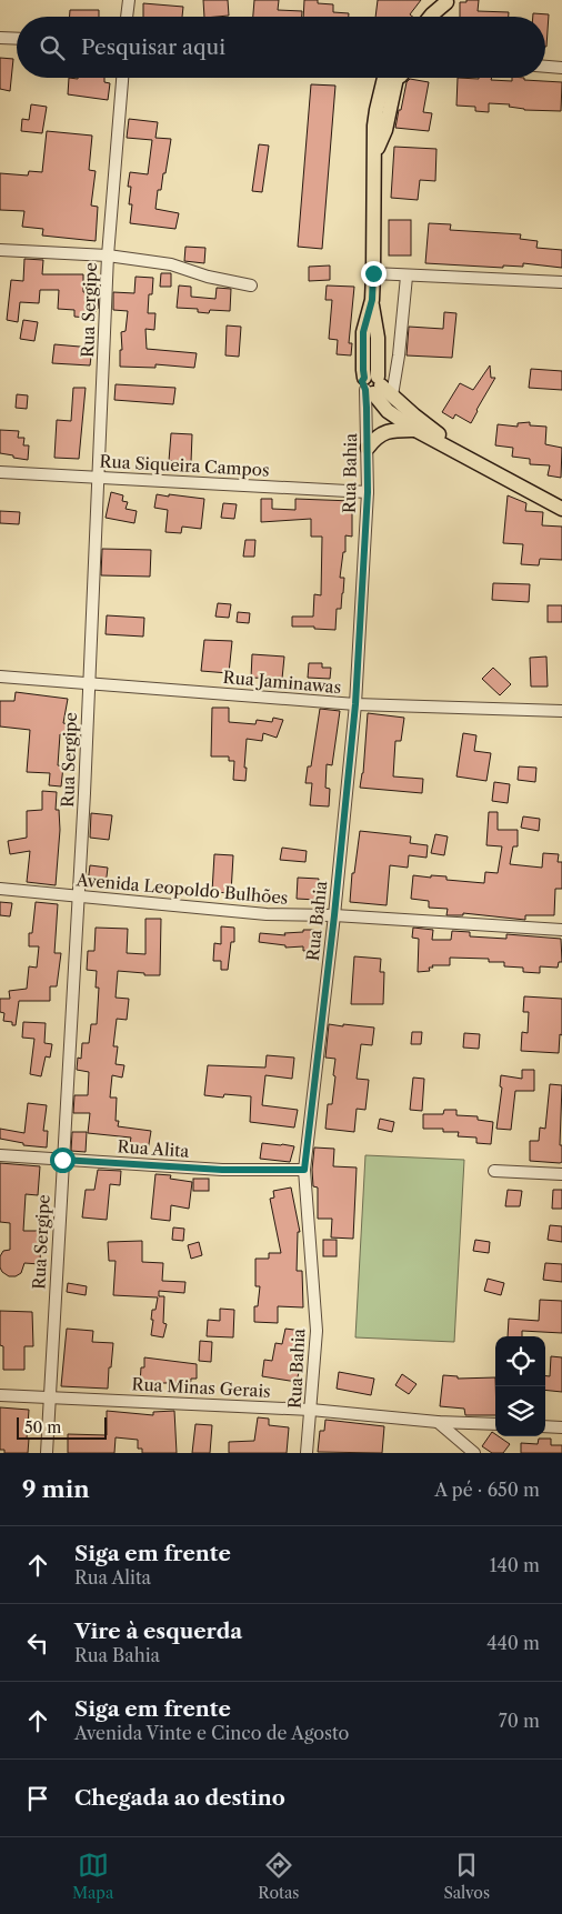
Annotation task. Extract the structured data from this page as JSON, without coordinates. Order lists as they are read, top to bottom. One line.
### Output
{"streets":{"street":["Rua Sergipe","Rua Siqueira Campos","Rua Bahia","Rua Jaminawas","Avenida Leopoldo Bulhões","Rua Alita","Rua Minas Gerais"]},"crossings":[["Rua Sergipe","Rua Siqueira Campos"],["Rua Sergipe","Rua Jaminawas"],["Rua Sergipe","Avenida Leopoldo Bulhões"],["Rua Sergipe","Rua Alita"],["Rua Sergipe","Rua Minas Gerais"],["Rua Siqueira Campos","Rua Bahia"],["Rua Bahia","Rua Jaminawas"],["Rua Bahia","Avenida Leopoldo Bulhões"],["Rua Bahia","Rua Alita"],["Rua Bahia","Rua Minas Gerais"]],"scale_bar":"50 m","page":{"search":"Pesquisar aqui","scale":"50 m","heading":["9 min","A pé · 650 m"],"list":[["Siga em frente","Rua Alita","140 m"],["Vire à esquerda","Rua Bahia","440 m"],["Siga em frente","Avenida Vinte e Cinco de Agosto","70 m"],"Chegada ao destino"],"nav":["Mapa","Rotas","Salvos"]}}
